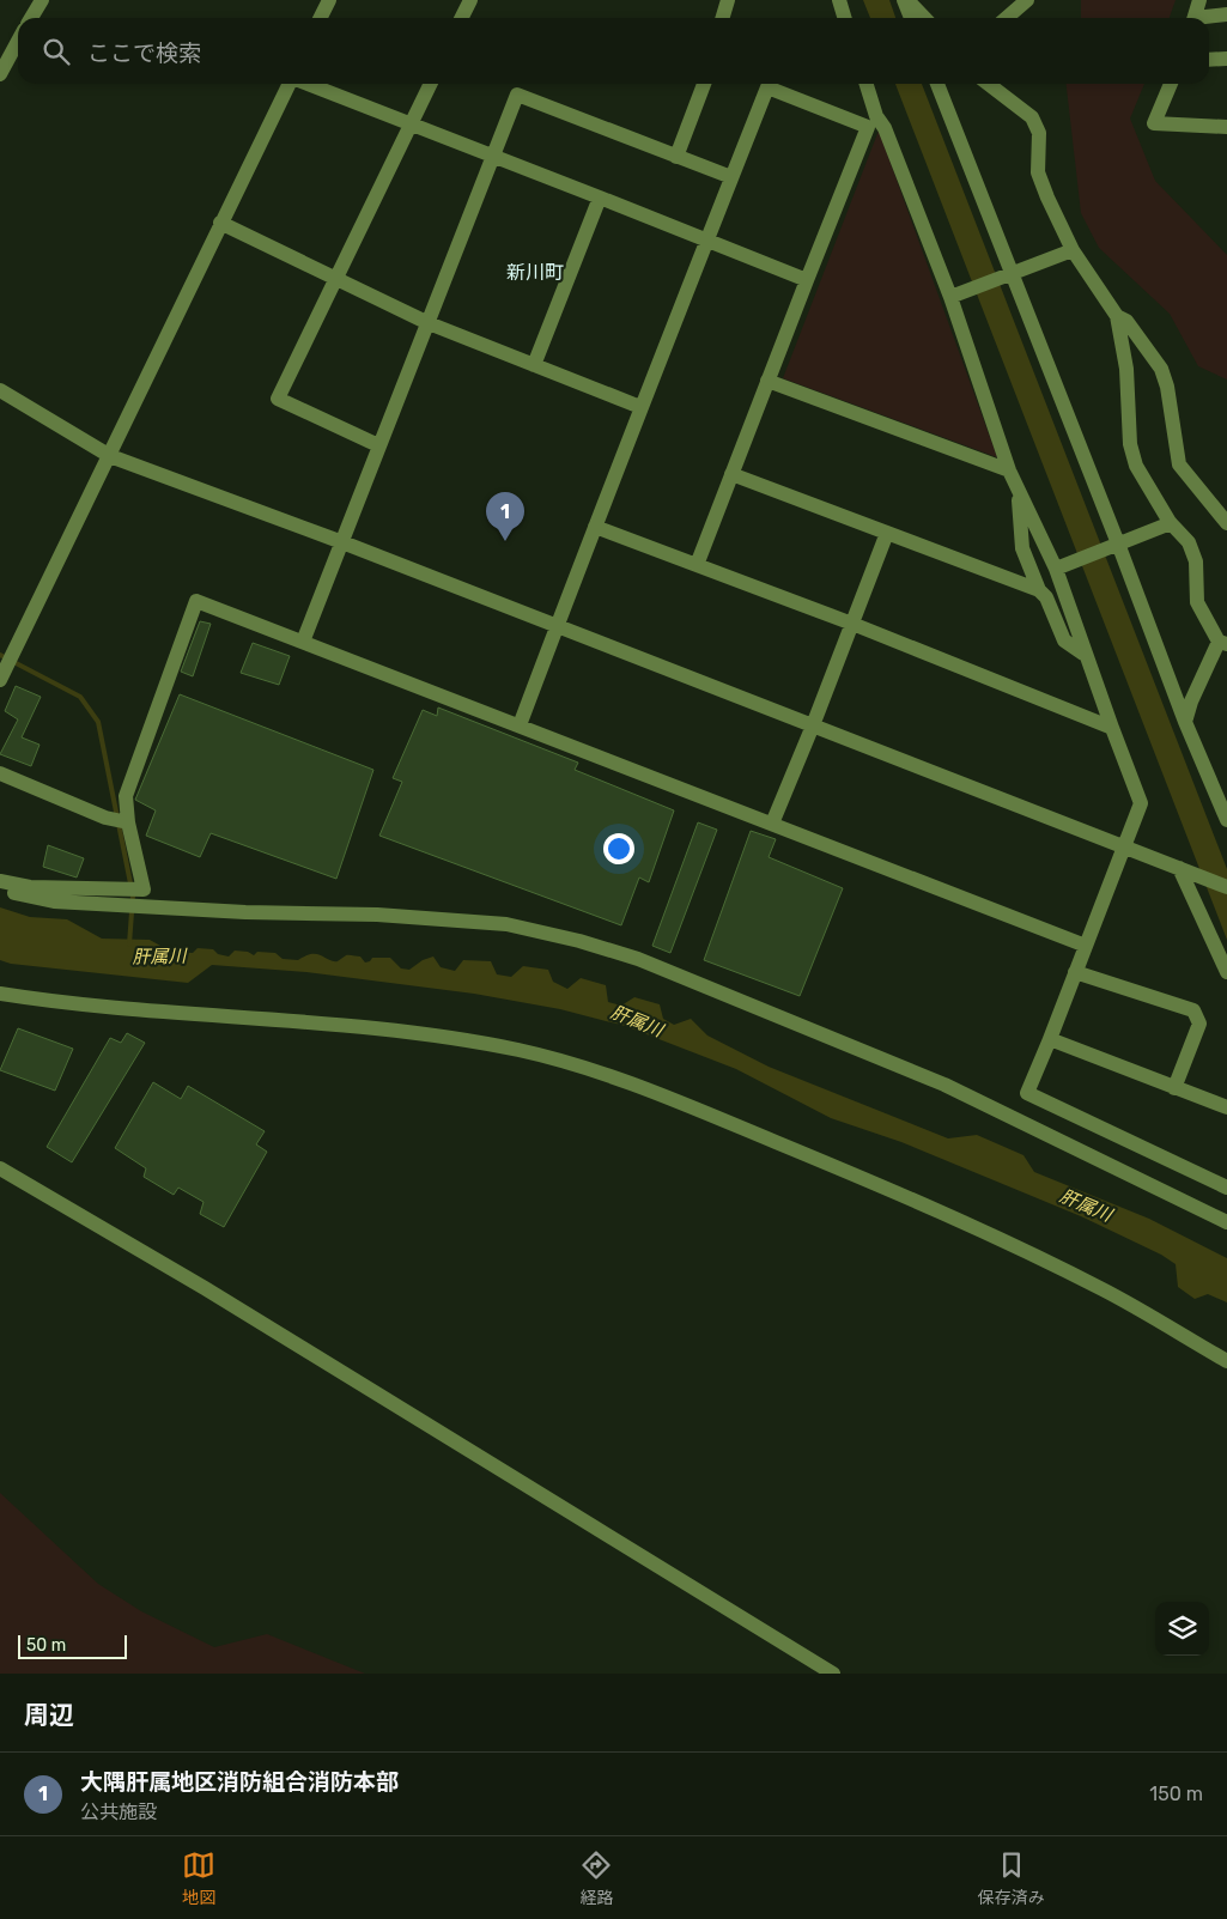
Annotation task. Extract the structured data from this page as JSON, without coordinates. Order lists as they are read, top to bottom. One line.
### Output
{"districts":["新川町"],"water":["肝属川"],"scale_bar":"50 m","page":{"search":"ここで検索","pins":"1","scale":"50 m","heading":"周辺","list":[{"mark":"1","name":"大隅肝属地区消防組合消防本部","note":"公共施設","value":"150 m"}],"nav":["地図","経路","保存済み"]}}
